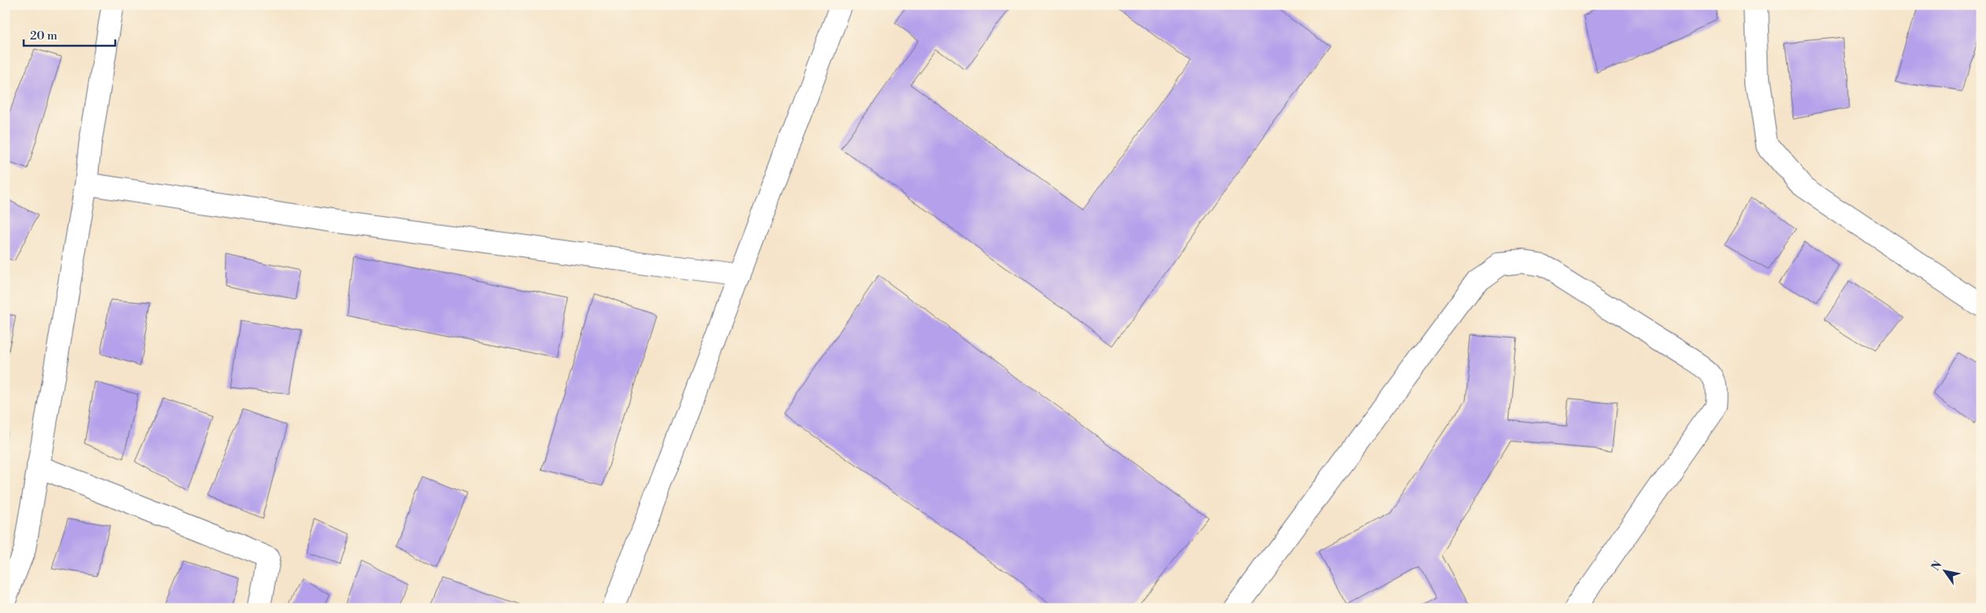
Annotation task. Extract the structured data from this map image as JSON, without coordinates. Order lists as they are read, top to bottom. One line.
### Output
{"scale_bar":"20 m","north":"top left"}
